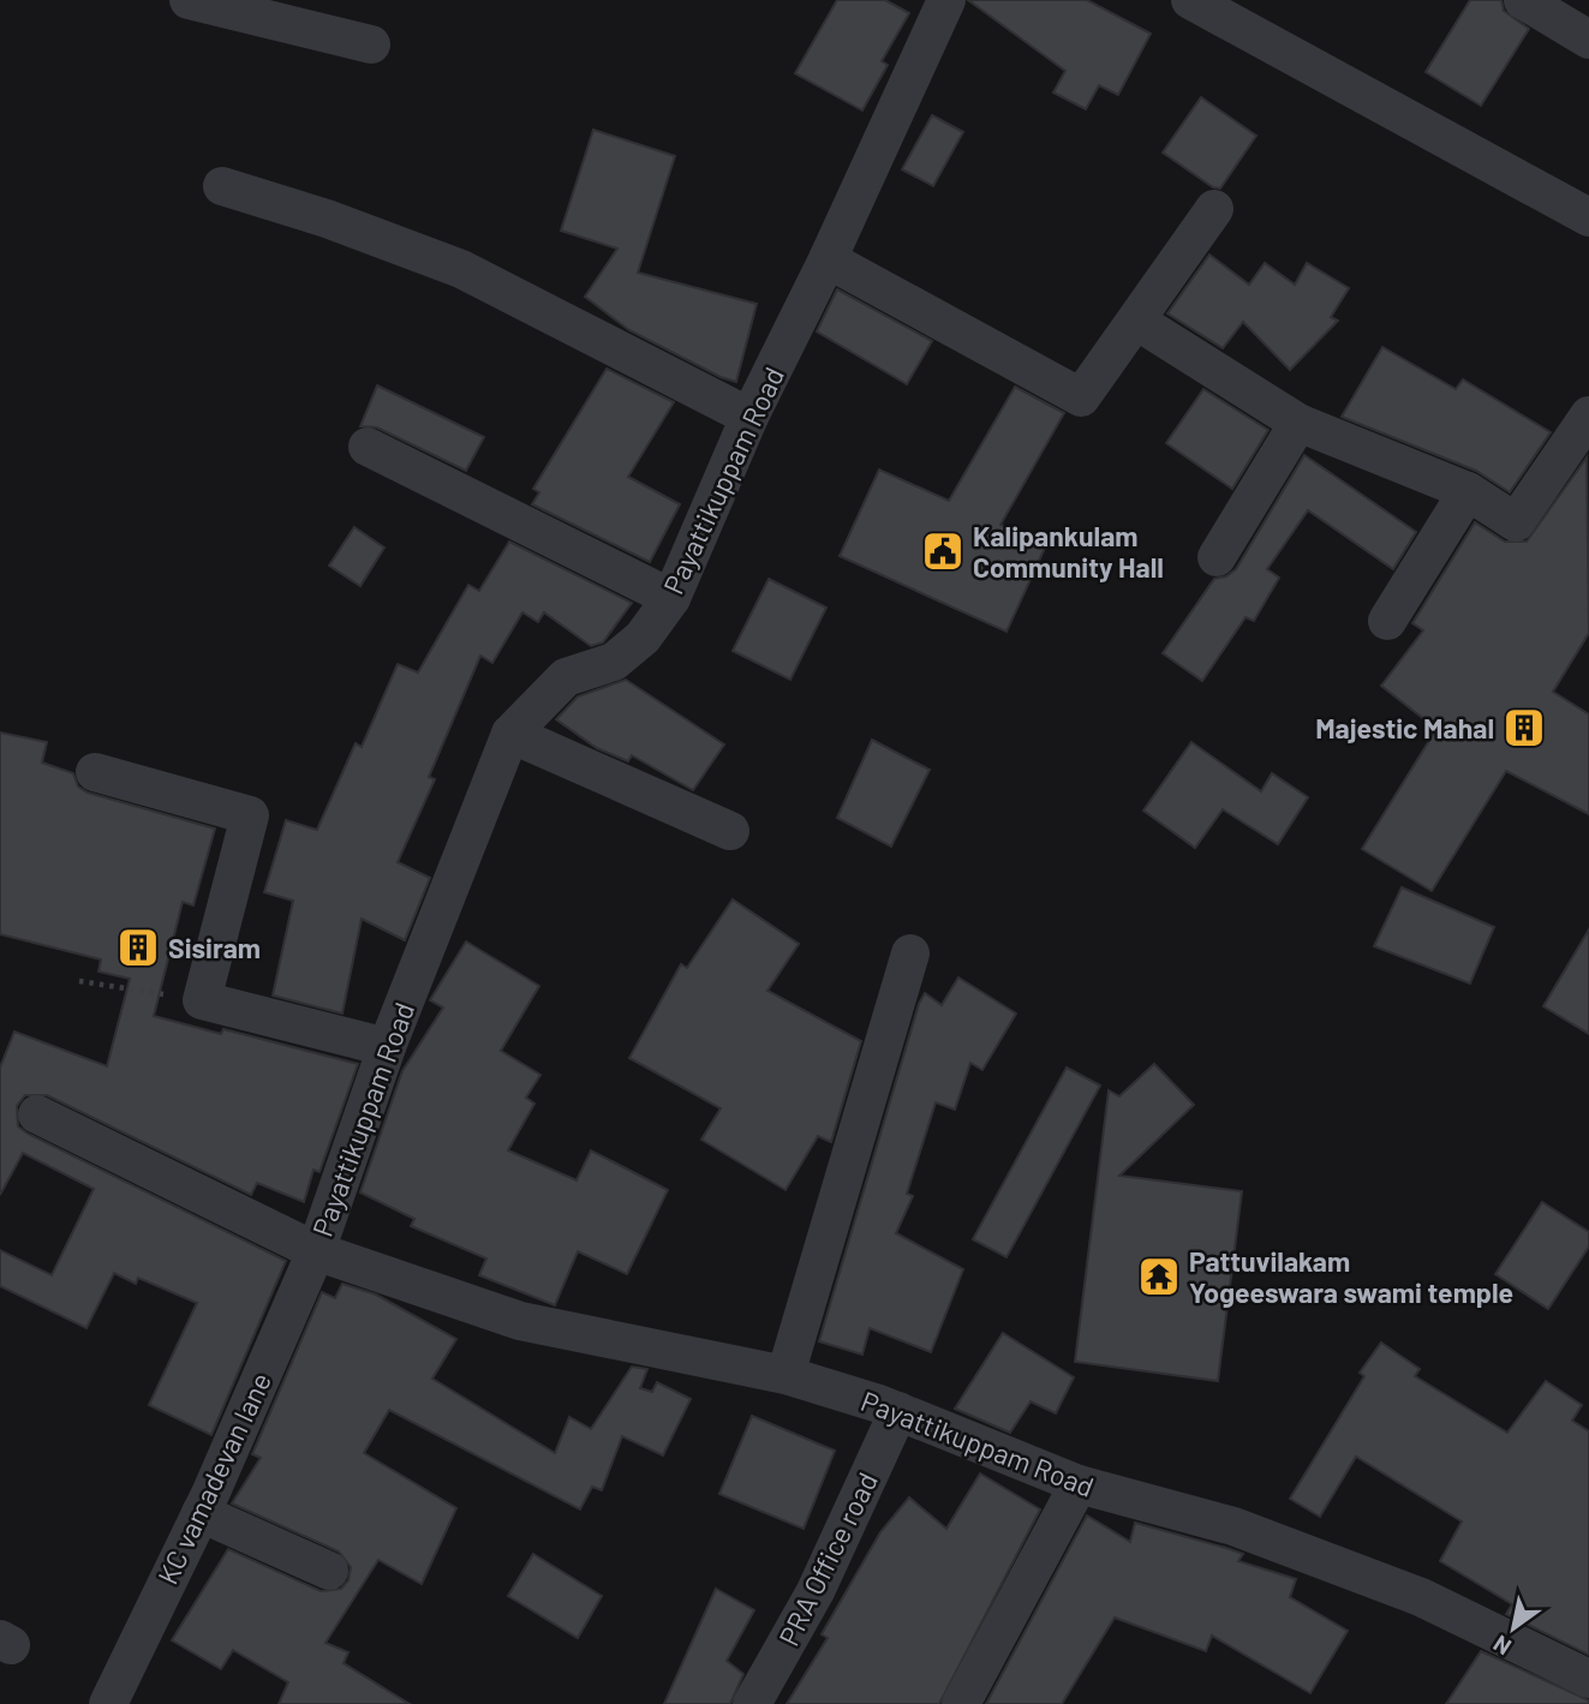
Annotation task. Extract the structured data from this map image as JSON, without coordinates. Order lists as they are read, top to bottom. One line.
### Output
{"streets":{"street":["Payattikuppam Road","KC vamadevan lane","PRA Office road"]},"crossings":[["Payattikuppam Road","KC vamadevan lane"],["Payattikuppam Road","PRA Office road"]],"places":{"public building":["Kalipankulam Community Hall"],"building":["Majestic Mahal","Sisiram"],"temple":["Pattuvilakam Yogeeswara swami temple"]},"north":"bottom left"}
